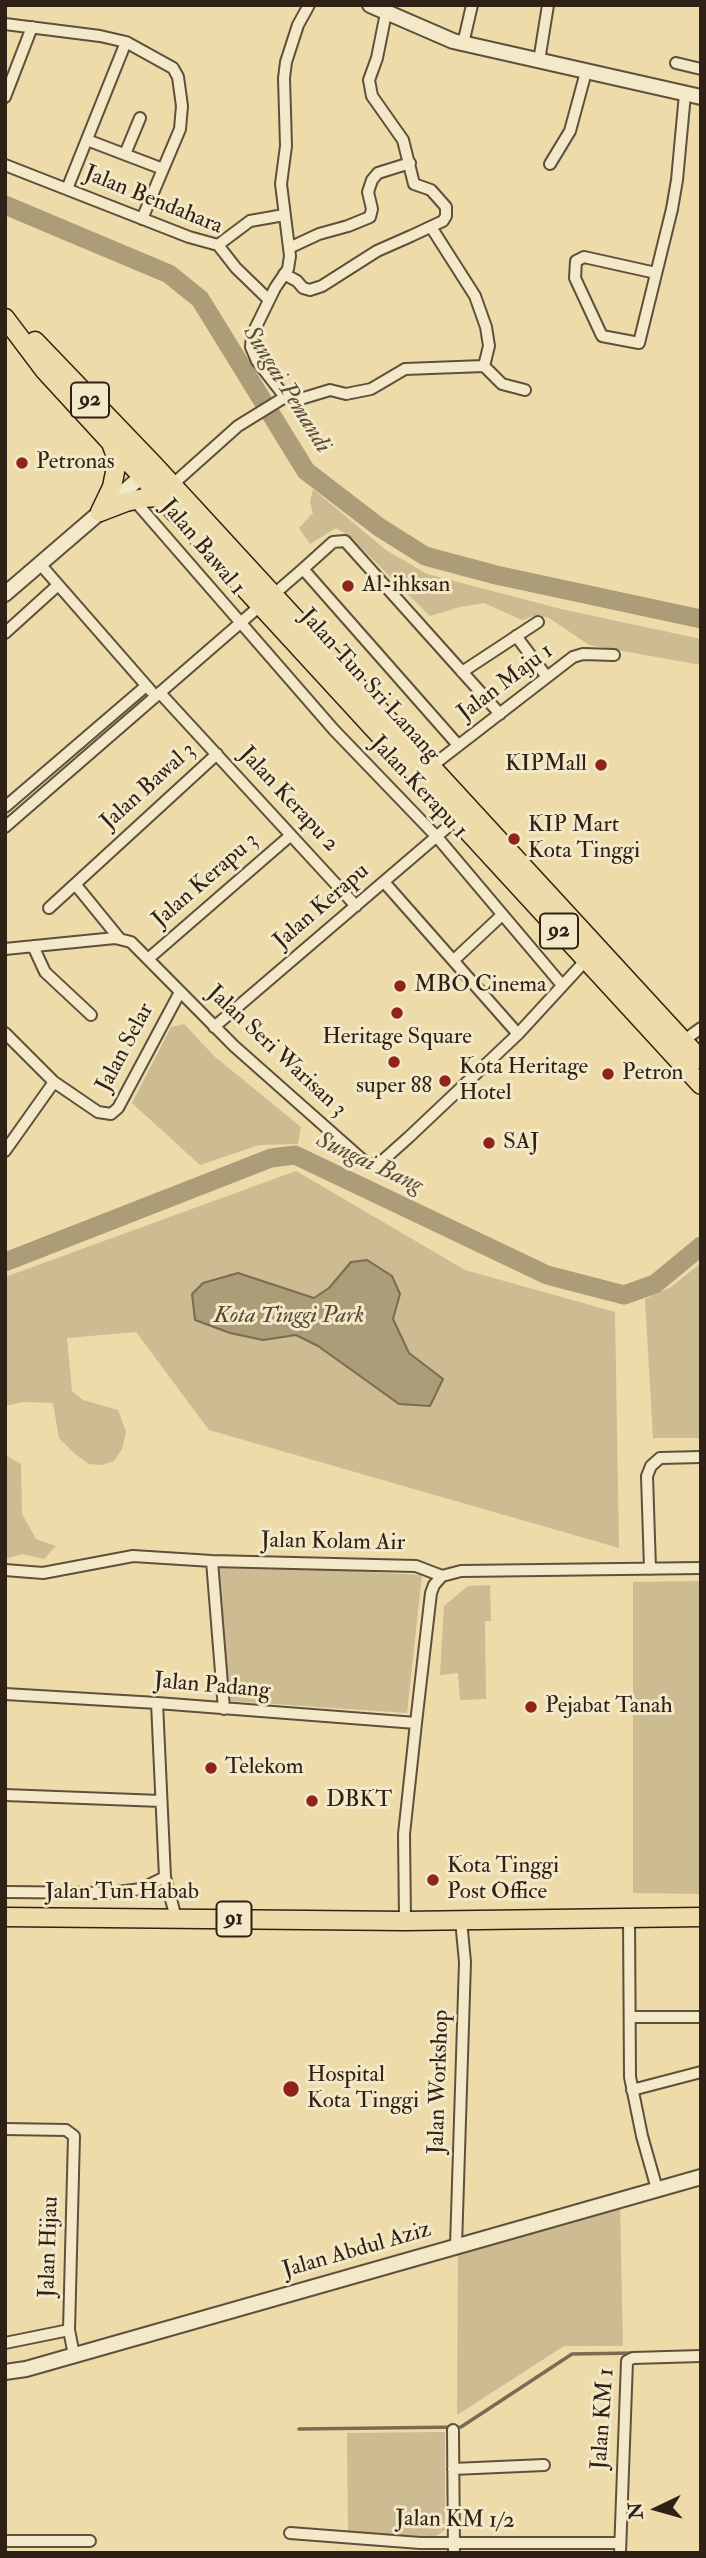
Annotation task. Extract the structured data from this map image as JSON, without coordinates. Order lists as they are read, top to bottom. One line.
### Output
{"streets":{"main road":["92","Jalan Tun Sri Lanang","Jalan Tun Habab","91"],"street":["Jalan Bendahara","Jalan Bawal 1","Jalan Maju 1","Jalan Bawal 3","Jalan Kerapu 1","Jalan Kerapu 2","Jalan Kerapu 3","Jalan Kerapu","Jalan Selar","Jalan Seri Warisan 3","Jalan Kolam Air","Jalan Padang","Jalan Workshop","Jalan Hijau","Jalan Abdul Aziz","Jalan KM 1","Jalan KM 1/2"]},"crossings":[["Jalan Bawal 1","Jalan Kerapu 1"],["Jalan Maju 1","Jalan Tun Sri Lanang"],["Jalan Tun Sri Lanang","Jalan Kerapu"],["Jalan Tun Sri Lanang","Jalan Seri Warisan 3"],["Jalan Bawal 3","Jalan Kerapu 2"],["Jalan Bawal 3","Jalan Seri Warisan 3"],["Jalan Kerapu 1","Jalan Kerapu"],["Jalan Kerapu 1","Jalan Seri Warisan 3"],["Jalan Kerapu 2","Jalan Kerapu 3"],["Jalan Kerapu 2","Jalan Kerapu"],["Jalan Kerapu 3","Jalan Seri Warisan 3"],["Jalan Kerapu","Jalan Seri Warisan 3"],["Jalan Selar","Jalan Seri Warisan 3"],["Jalan Tun Habab","Jalan Workshop"],["Jalan Workshop","Jalan Abdul Aziz"],["Jalan Hijau","Jalan Abdul Aziz"],["Jalan KM 1","Jalan KM 1/2"]],"water":["Sungai Pemandi","Sungai Bang"],"parks":["Kota Tinggi Park"],"places":["Petronas","Al-ihksan","KIPMall","KIP Mart Kota Tinggi","MBO Cinema","Heritage Square","super 88","Petron","Kota Heritage Hotel","SAJ","Pejabat Tanah","Telekom","DBKT","Kota Tinggi Post Office","Hospital Kota Tinggi"],"north":"left"}
